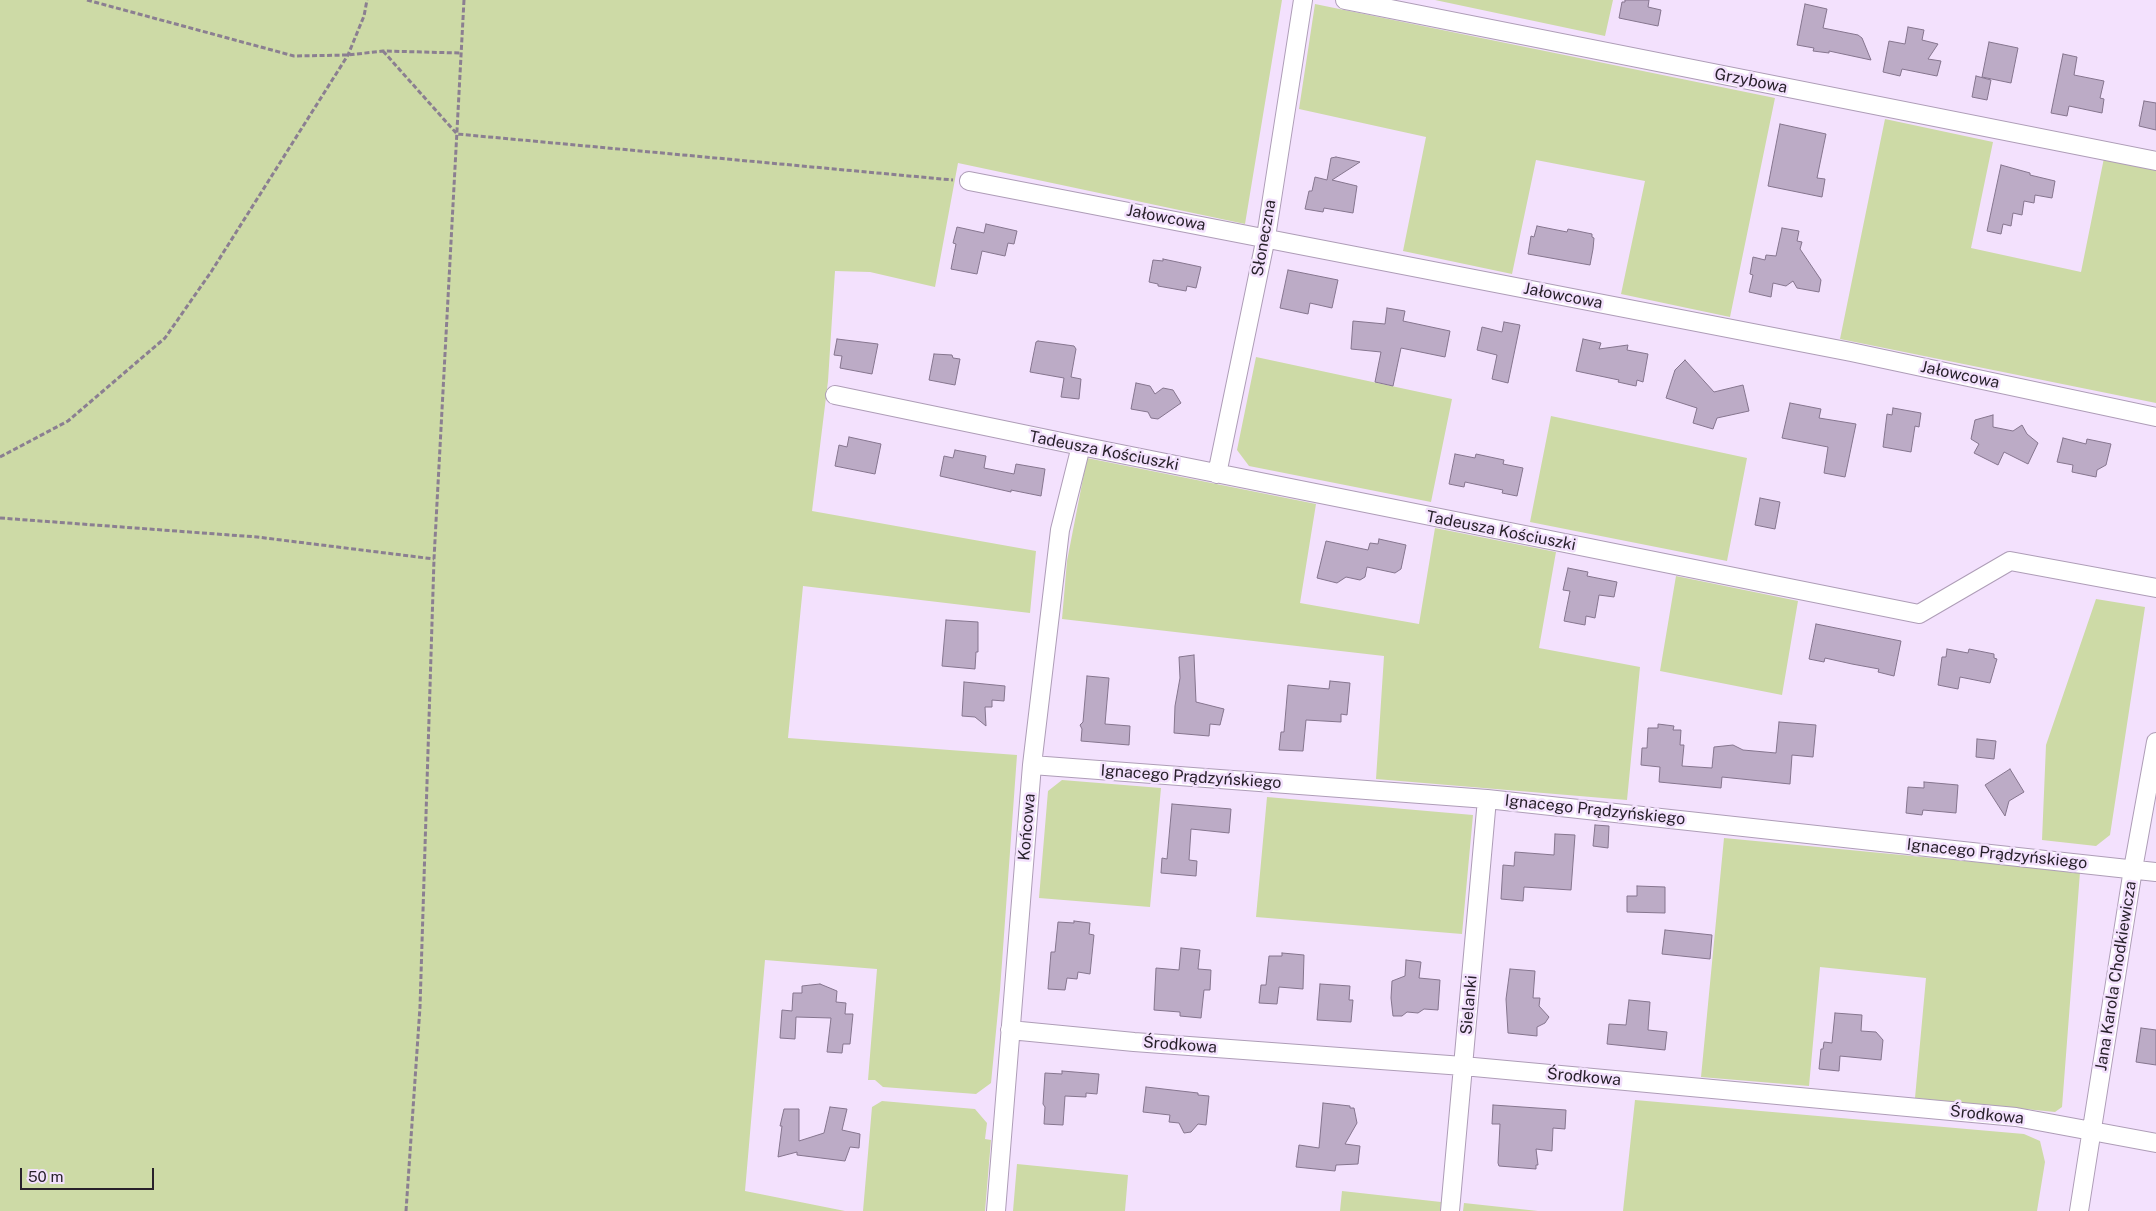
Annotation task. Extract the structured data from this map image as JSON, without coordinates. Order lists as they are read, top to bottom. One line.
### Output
{"streets":{"street":["Grzybowa","Jałowcowa","Słoneczna","Tadeusza Kościuszki","Ignacego Prądzyńskiego","Końcowa","Jana Karola Chodkiewicza","Sielanki","Środkowa"]},"crossings":[["Jałowcowa","Słoneczna"],["Słoneczna","Tadeusza Kościuszki"],["Tadeusza Kościuszki","Końcowa"],["Ignacego Prądzyńskiego","Końcowa"],["Ignacego Prądzyńskiego","Jana Karola Chodkiewicza"],["Ignacego Prądzyńskiego","Sielanki"],["Końcowa","Środkowa"],["Jana Karola Chodkiewicza","Środkowa"],["Sielanki","Środkowa"]],"scale_bar":"50 m"}
